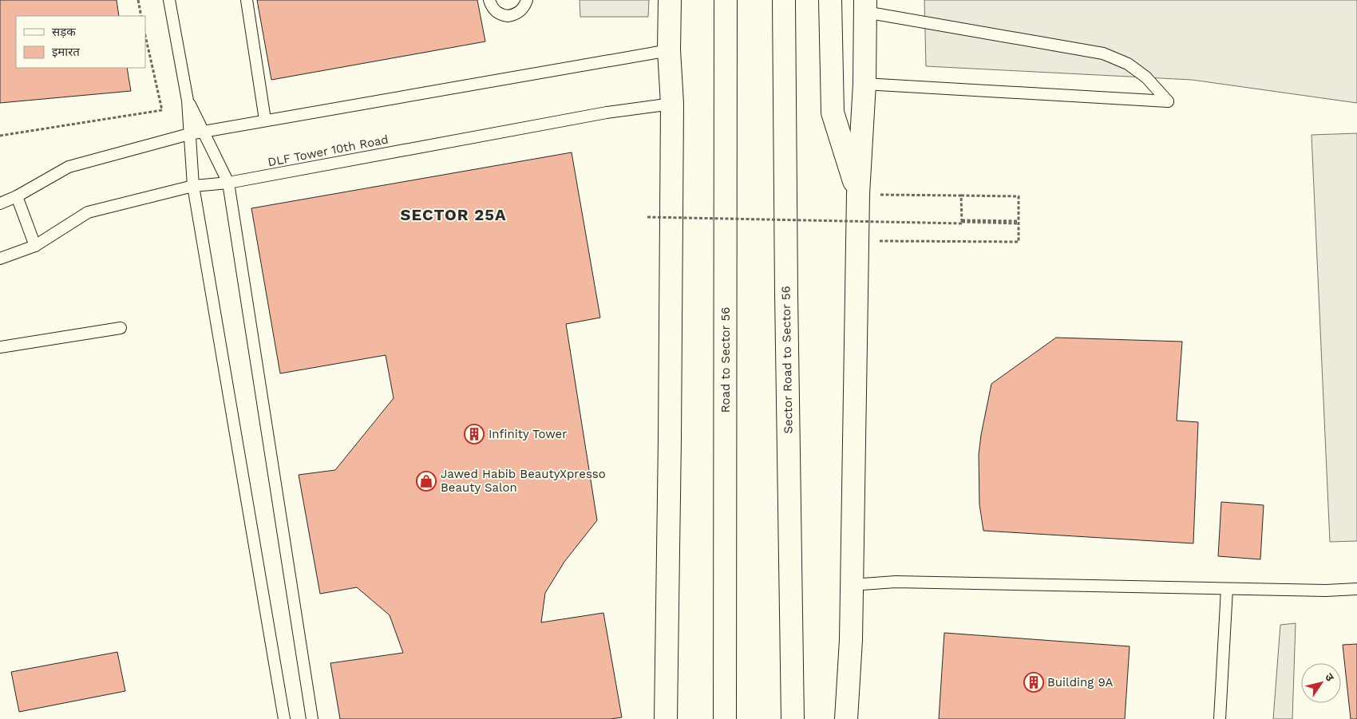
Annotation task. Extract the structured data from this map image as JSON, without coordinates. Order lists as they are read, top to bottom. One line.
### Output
{"streets":{"street":["Road to Sector 56","Sector Road to Sector 56"],"lane":["DLF Tower 10th Road"]},"districts":["SECTOR 25A"],"places":{"building":["Infinity Tower","Building 9A"],"shop":["Jawed Habib BeautyXpresso Beauty Salon"]},"legend":["सड़क","इमारत"],"north":"top right"}
